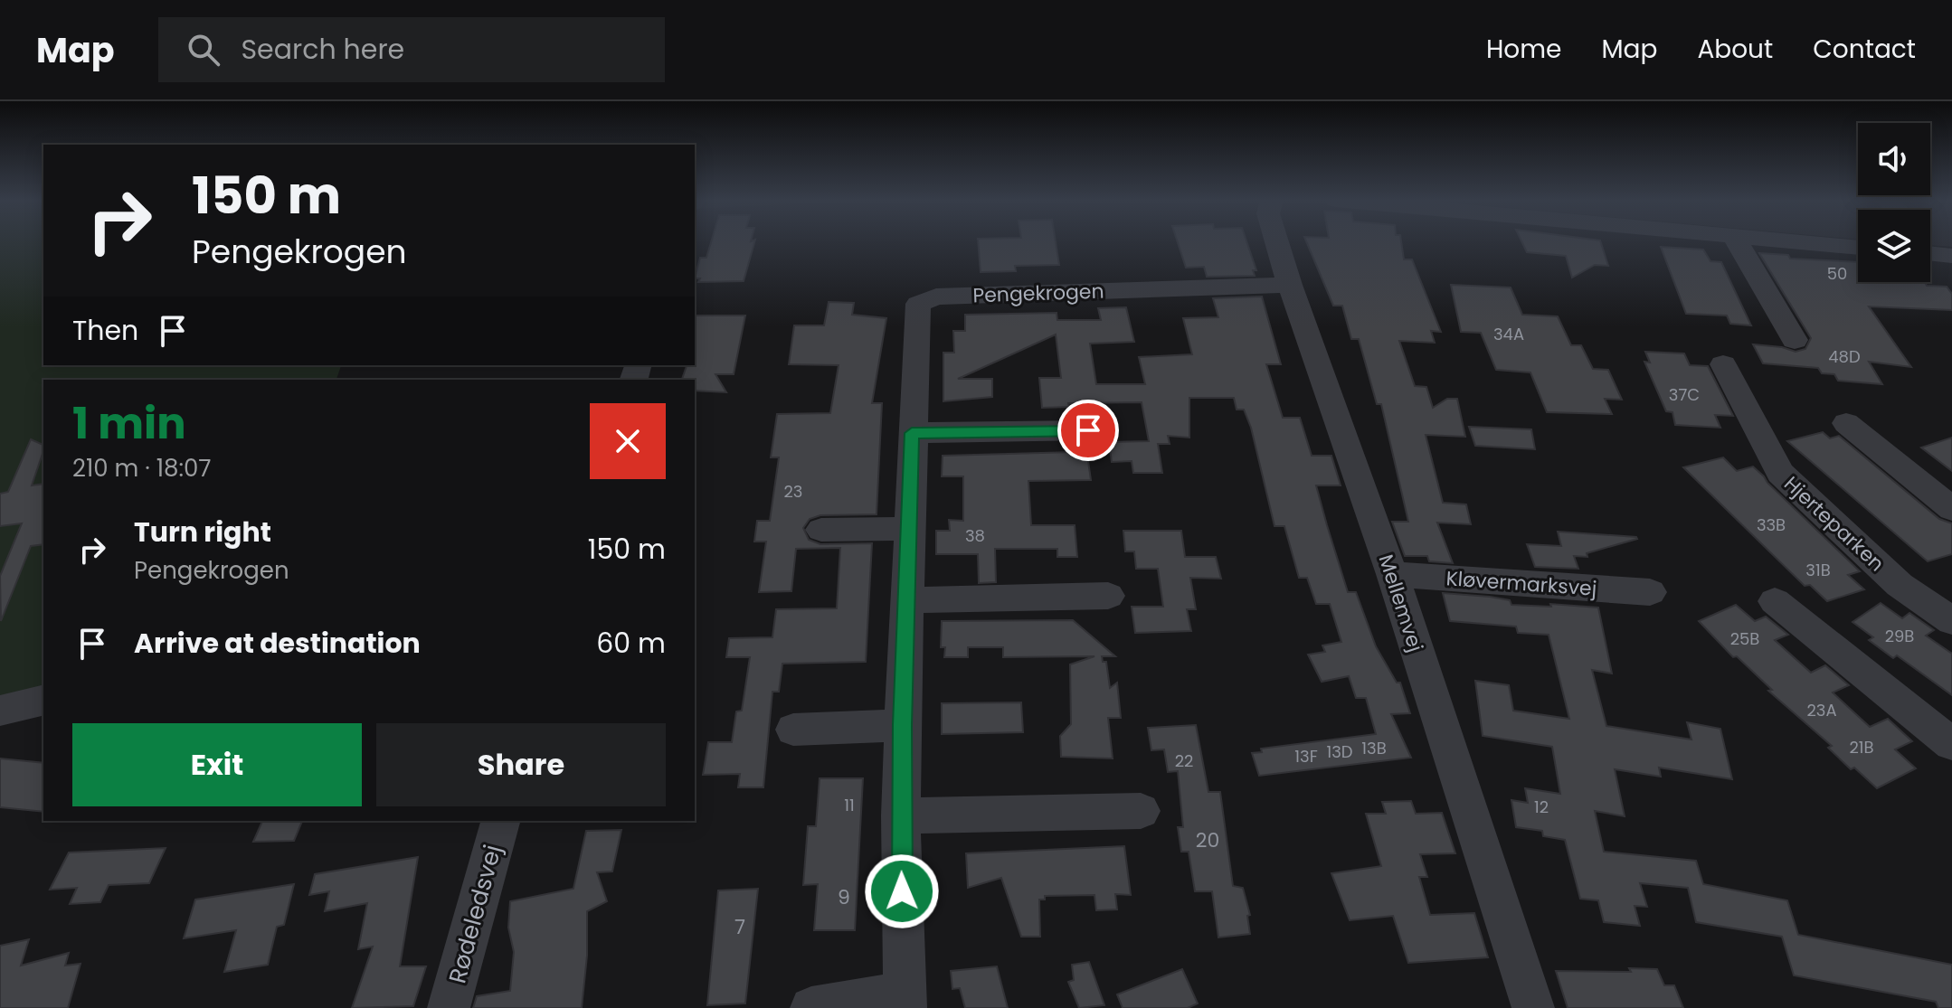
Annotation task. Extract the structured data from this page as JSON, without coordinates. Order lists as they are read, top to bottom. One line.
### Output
{"streets":{"street":["Pengekrogen","Hjerteparken","Kløvermarksvej","Mellemvej","Rødeledsvej"]},"crossings":[["Pengekrogen","Mellemvej"],["Kløvermarksvej","Mellemvej"]],"house_numbers":["50","34A","48D","37C","23","33B","38","31B","29B","25B","23A","21B","13B","13D","13F","22","11","12","20","9","7"],"page":{"header":"Map","search":"Search here","nav":["Home","Map","About","Contact"],"turn":["150 m","Pengekrogen"],"then":"Then","heading":["1 min","210 m · 18:07"],"list":[{"name":"Turn right","note":"Pengekrogen","value":"150 m"},{"name":"Arrive at destination","value":"60 m"}],"buttons":["Exit","Share"]}}
